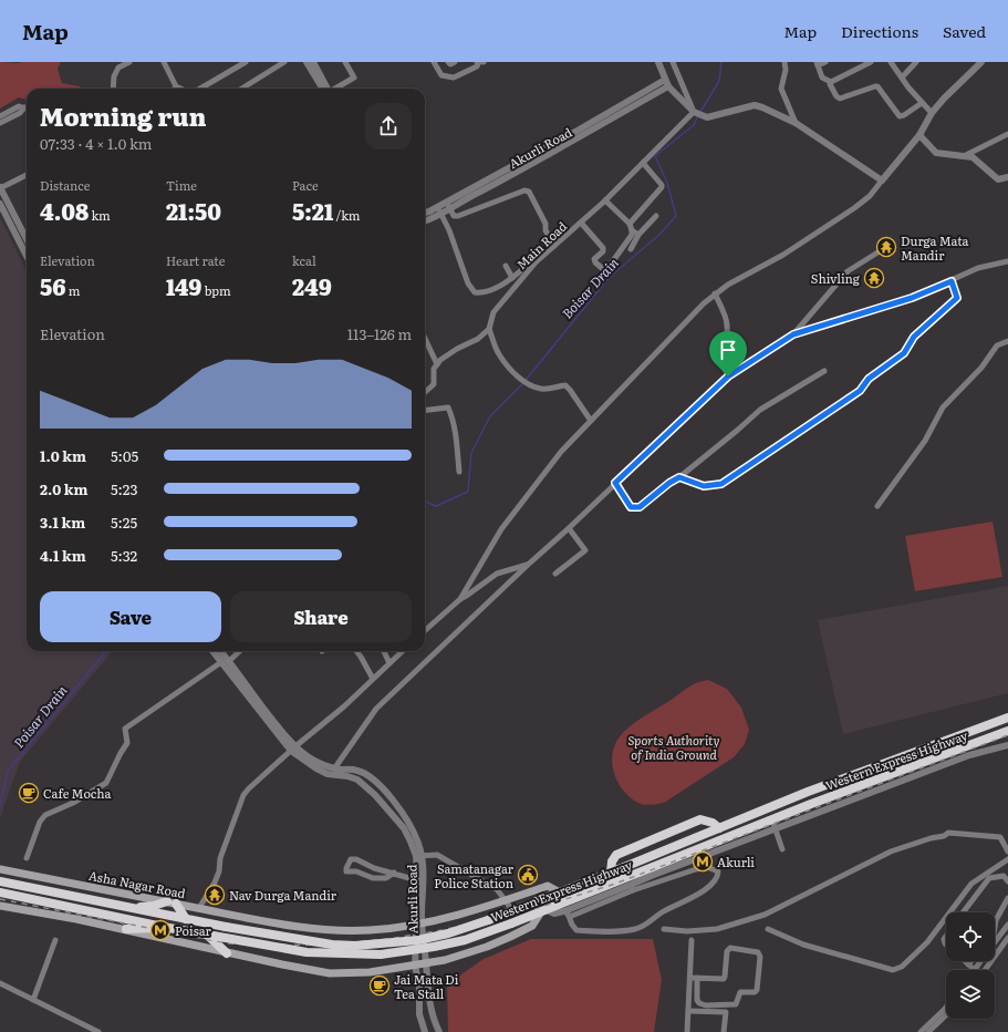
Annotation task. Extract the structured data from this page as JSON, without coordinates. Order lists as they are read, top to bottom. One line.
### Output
{"streets":{"highway":["Western Express Highway"],"main road":["Asha Nagar Road"],"street":["Akurli Road","Main Road"]},"crossings":[["Akurli Road","Asha Nagar Road"],["Western Express Highway","Asha Nagar Road"]],"water":["Boisar Drain","Poisar Drain"],"parks":["Sports Authority of India Ground"],"places":{"temple":["Durga Mata Mandir","Shivling","Nav Durga Mandir"],"cafe":["Cafe Mocha","Jai Mata Di Tea Stall"],"metro station":["Akurli","Poisar"],"public building":["Samatanagar Police Station"]},"page":{"header":"Map","nav":["Map","Directions","Saved"],"heading":["Morning run","07:33 · 4 × 1.0 km"],"stats":[["Distance","4.08 km"],["Time","21:50"],["Pace","5:21 /km"],["Elevation","56 m"],["Heart rate","149 bpm"],["kcal","249"]],"chart":["Elevation","113–126 m"],"list":[{"name":"1.0 km","note":"5:05"},{"name":"2.0 km","note":"5:23"},{"name":"3.1 km","note":"5:25"},{"name":"4.1 km","note":"5:32"}],"buttons":["Save","Share"]}}
